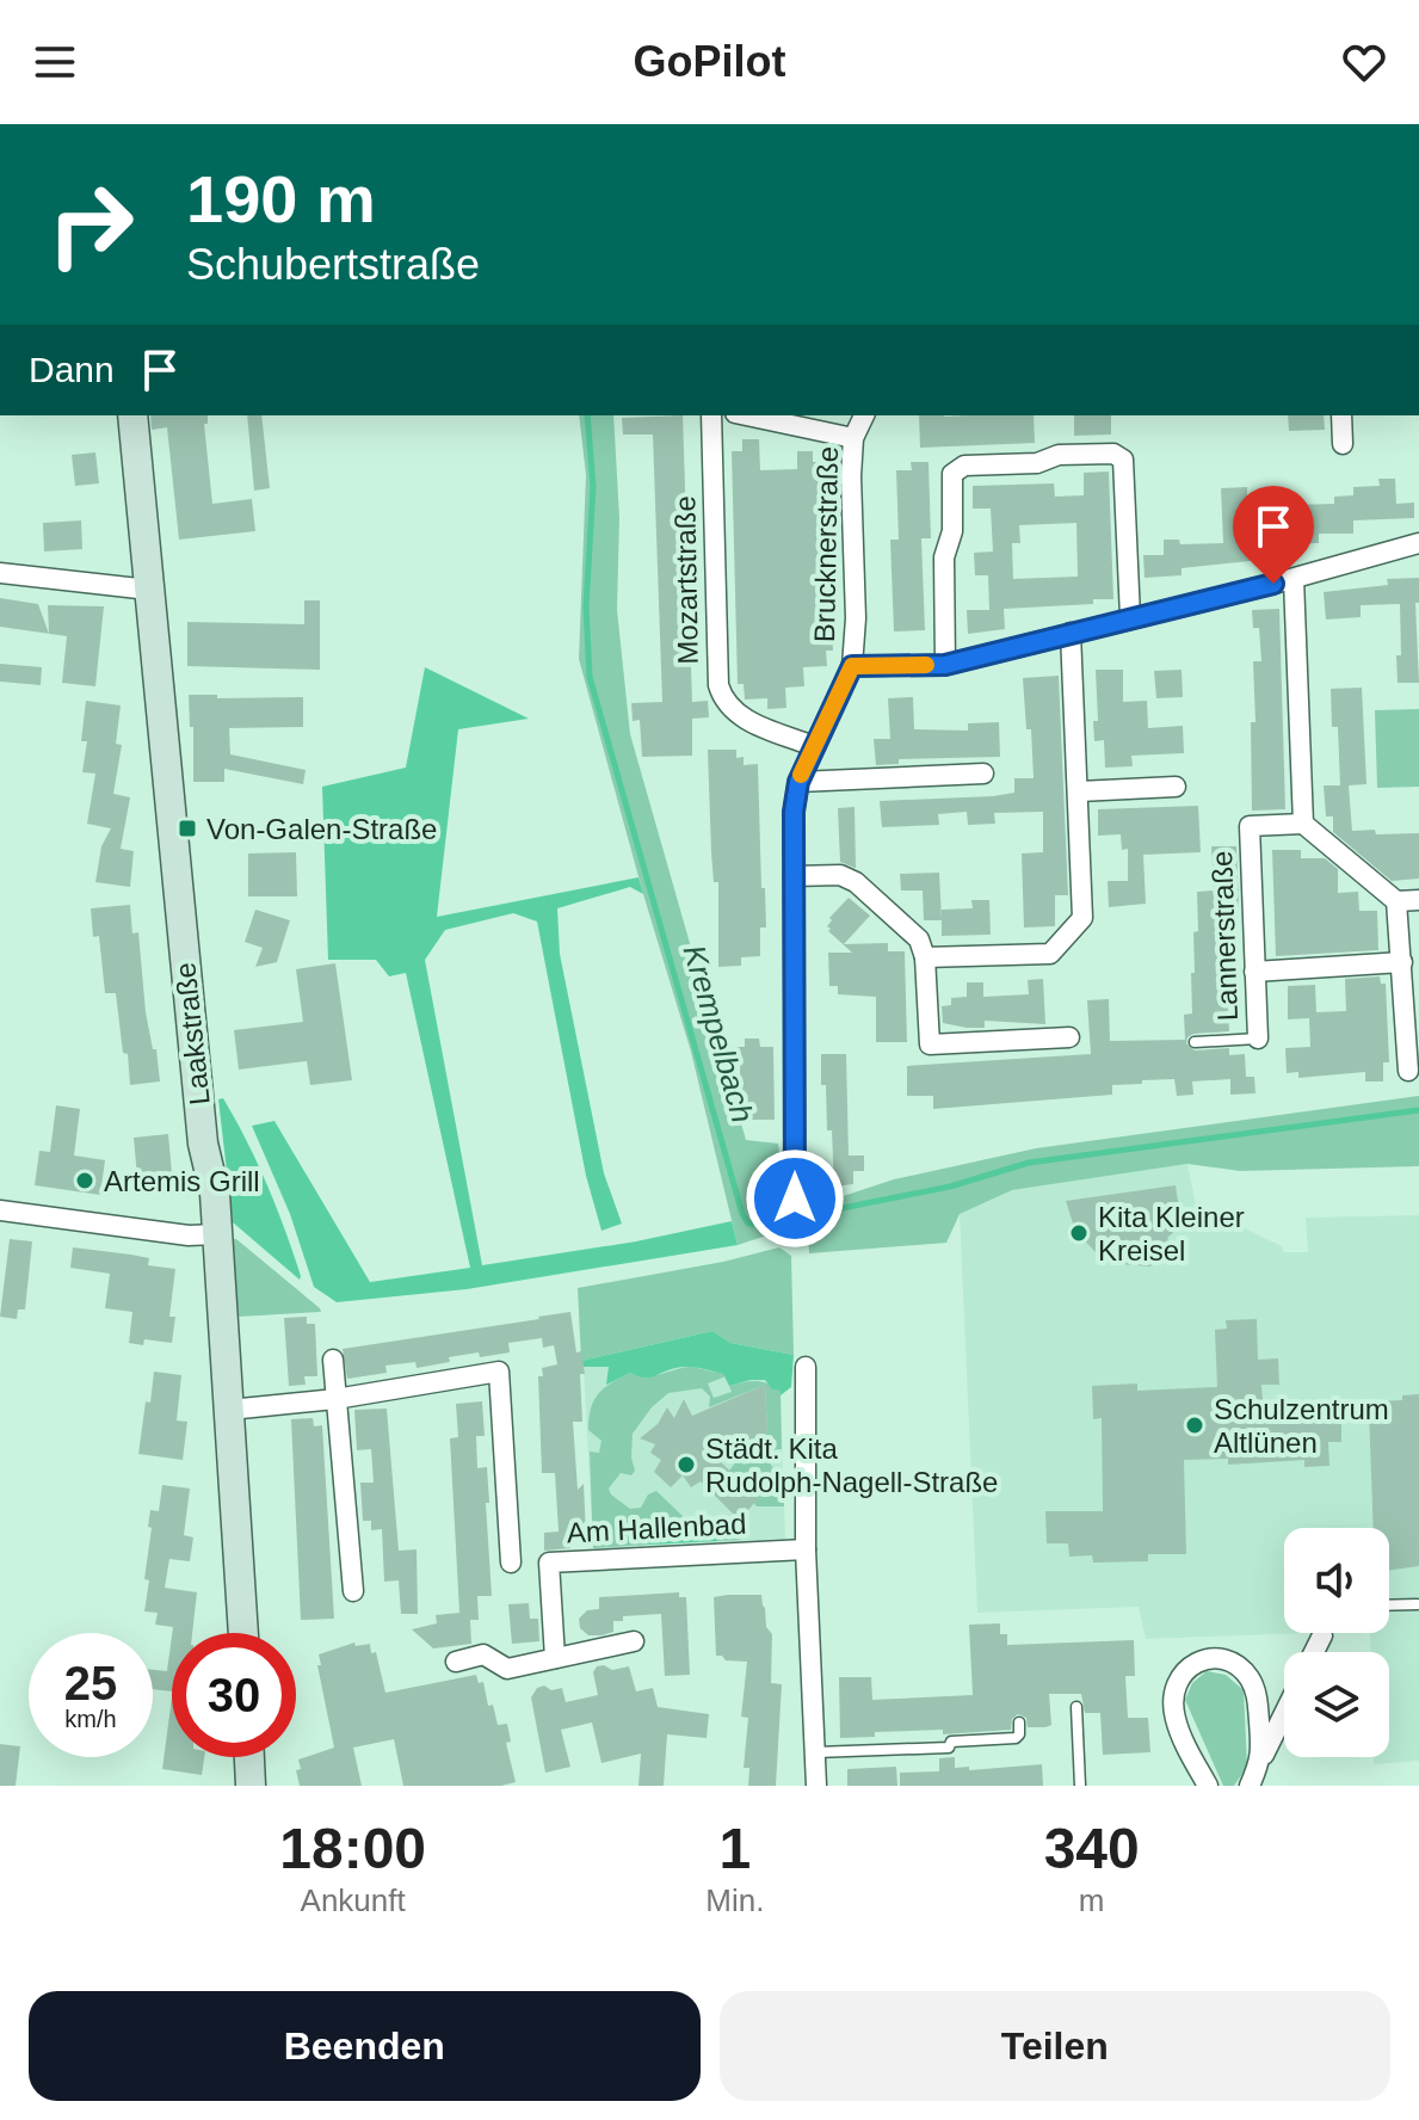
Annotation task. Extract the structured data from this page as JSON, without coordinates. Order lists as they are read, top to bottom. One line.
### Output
{"streets":{"street":["Brucknerstraße","Mozartstraße","Lannerstraße","Laakstraße","Am Hallenbad"]},"crossings":[["Brucknerstraße","Mozartstraße"]],"water":["Krempelbach"],"places":{"transit":["Von-Galen-Straße"],"other":["Artemis Grill","Kita Kleiner Kreisel","Schulzentrum Altlünen","Städt. Kita Rudolph-Nagell-Straße"]},"page":{"header":"GoPilot","turn":["190 m","Schubertstraße"],"then":"Dann","speed":"25 km/h","limit":"30","eta":["18:00","Ankunft","1","Min.","340","m"],"buttons":["Beenden","Teilen"]}}
